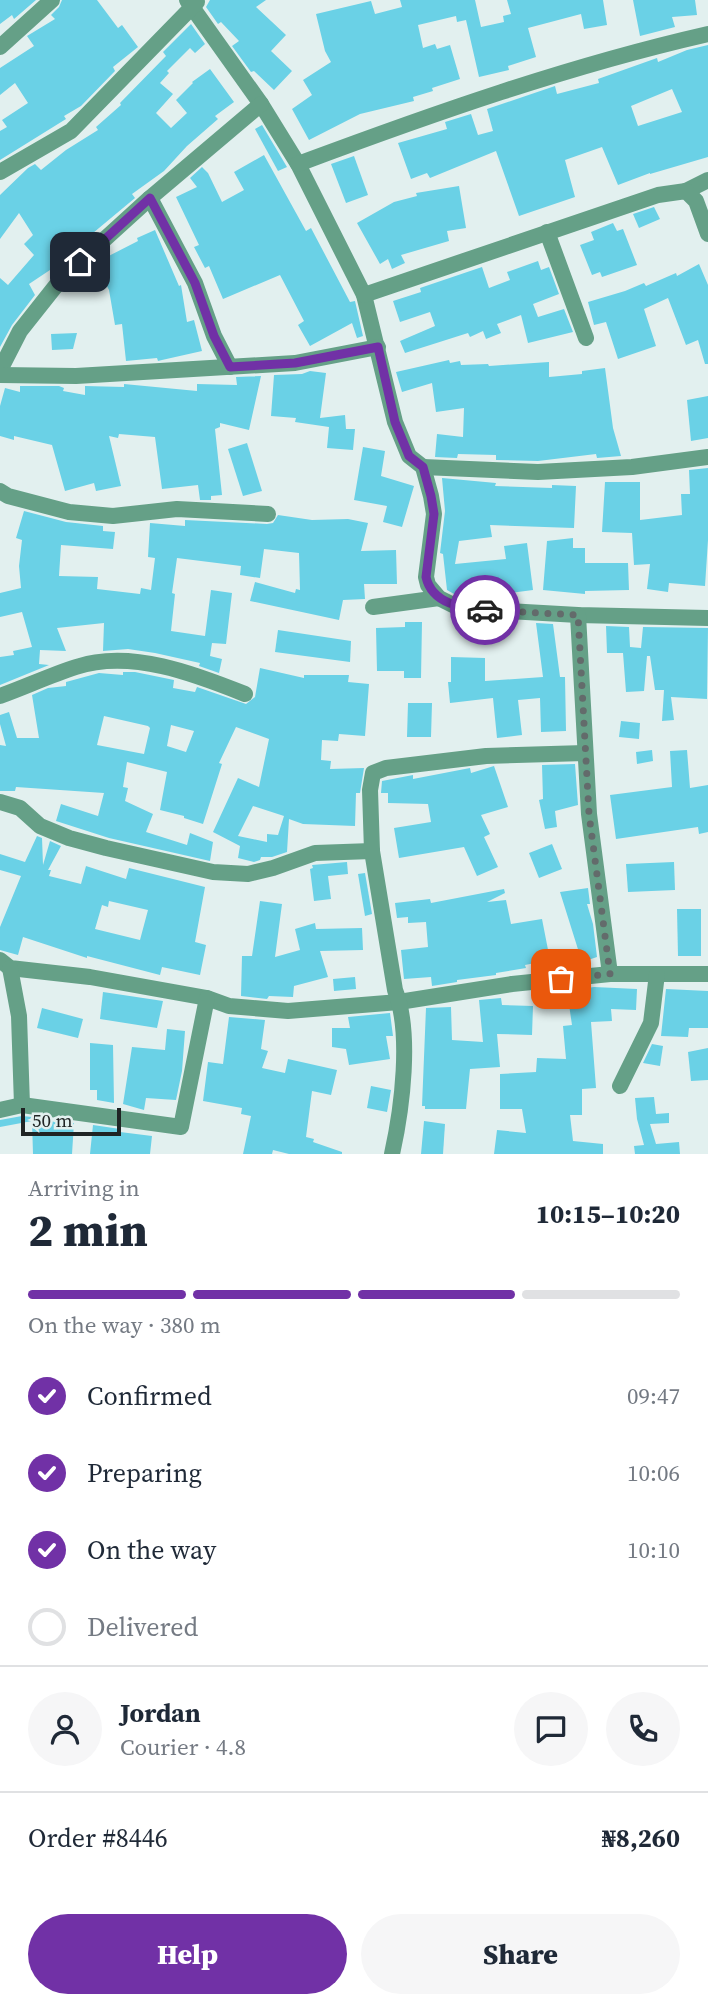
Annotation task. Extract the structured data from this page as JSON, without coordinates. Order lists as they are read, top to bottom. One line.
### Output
{"scale_bar":"50 m","page":{"scale":"50 m","heading":["2 min","Arriving in","10:15–10:20"],"panel":["Jordan","Courier · 4.8","Order #8446","₦8,260"],"bar":"On the way · 380 m","list":[["Confirmed","09:47"],["Preparing","10:06"],["On the way","10:10"],"Delivered"],"buttons":["Help","Share"]}}
